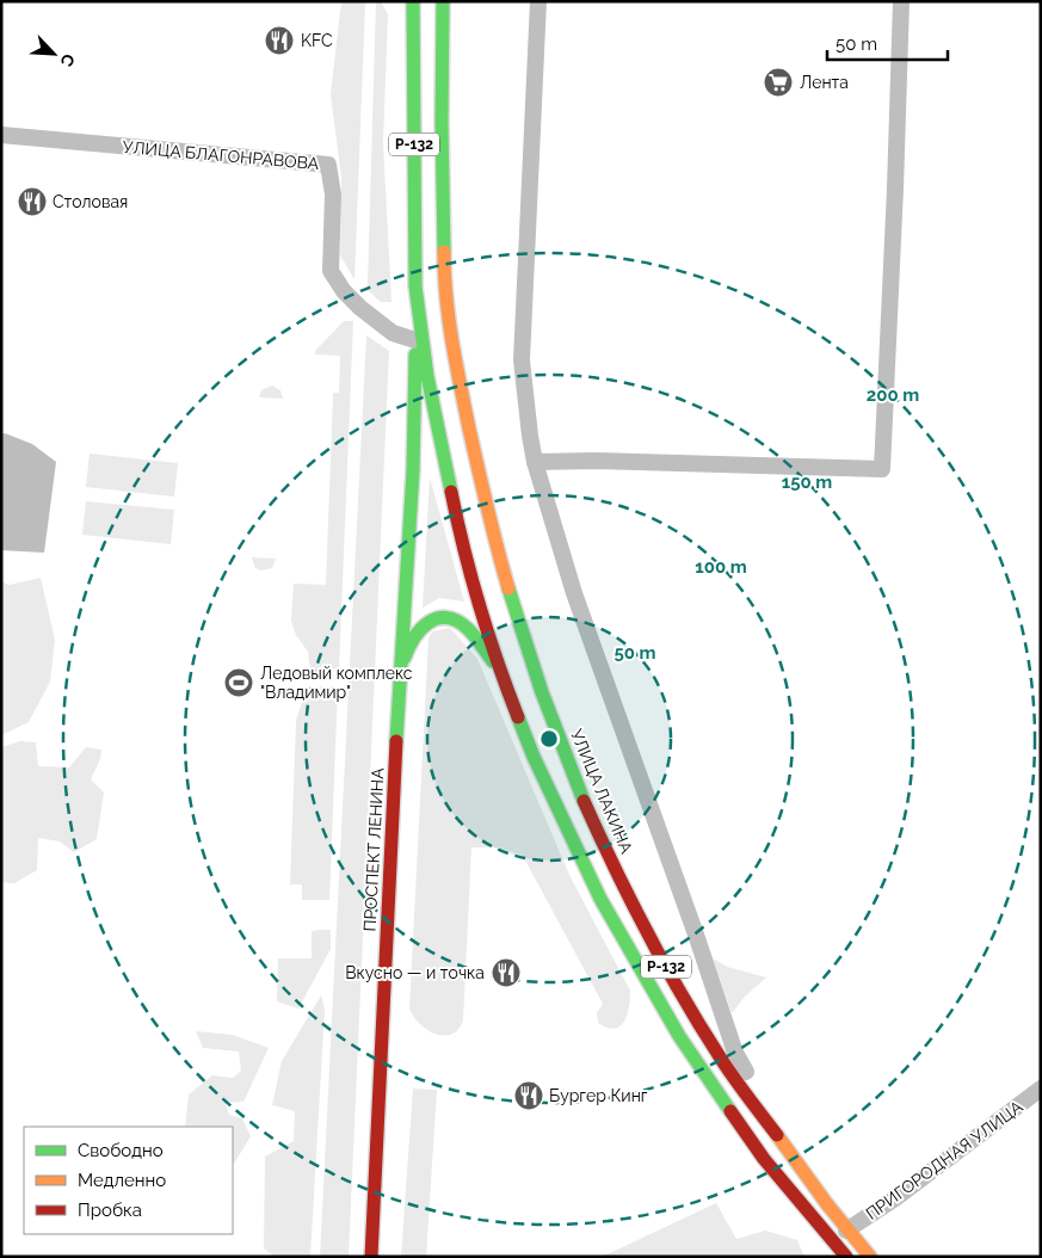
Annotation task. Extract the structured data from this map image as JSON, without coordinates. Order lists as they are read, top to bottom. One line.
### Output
{"streets":{"main road":["Р-132","УЛИЦА ЛАКИНА","ПРОСПЕКТ ЛЕНИНА"],"street":["УЛИЦА БЛАГОНРАВОВА","ПРИГОРОДНАЯ УЛИЦА"]},"crossings":[["Р-132","УЛИЦА БЛАГОНРАВОВА"],["Р-132","УЛИЦА ЛАКИНА"],["Р-132","ПРОСПЕКТ ЛЕНИНА"],["УЛИЦА БЛАГОНРАВОВА","ПРОСПЕКТ ЛЕНИНА"],["УЛИЦА ЛАКИНА","ПРОСПЕКТ ЛЕНИНА"],["УЛИЦА ЛАКИНА","ПРИГОРОДНАЯ УЛИЦА"]],"places":{"restaurant":["KFC","Столовая","Вкусно — и точка","Бургер Кинг"],"supermarket":["Лента"],"sports":["Ледовый комплекс \"Владимир\""]},"legend":["Свободно","Медленно","Пробка"],"scale_bar":"50 m","north":"bottom right","rings":["200 m","150 m","100 m","50 m"]}
